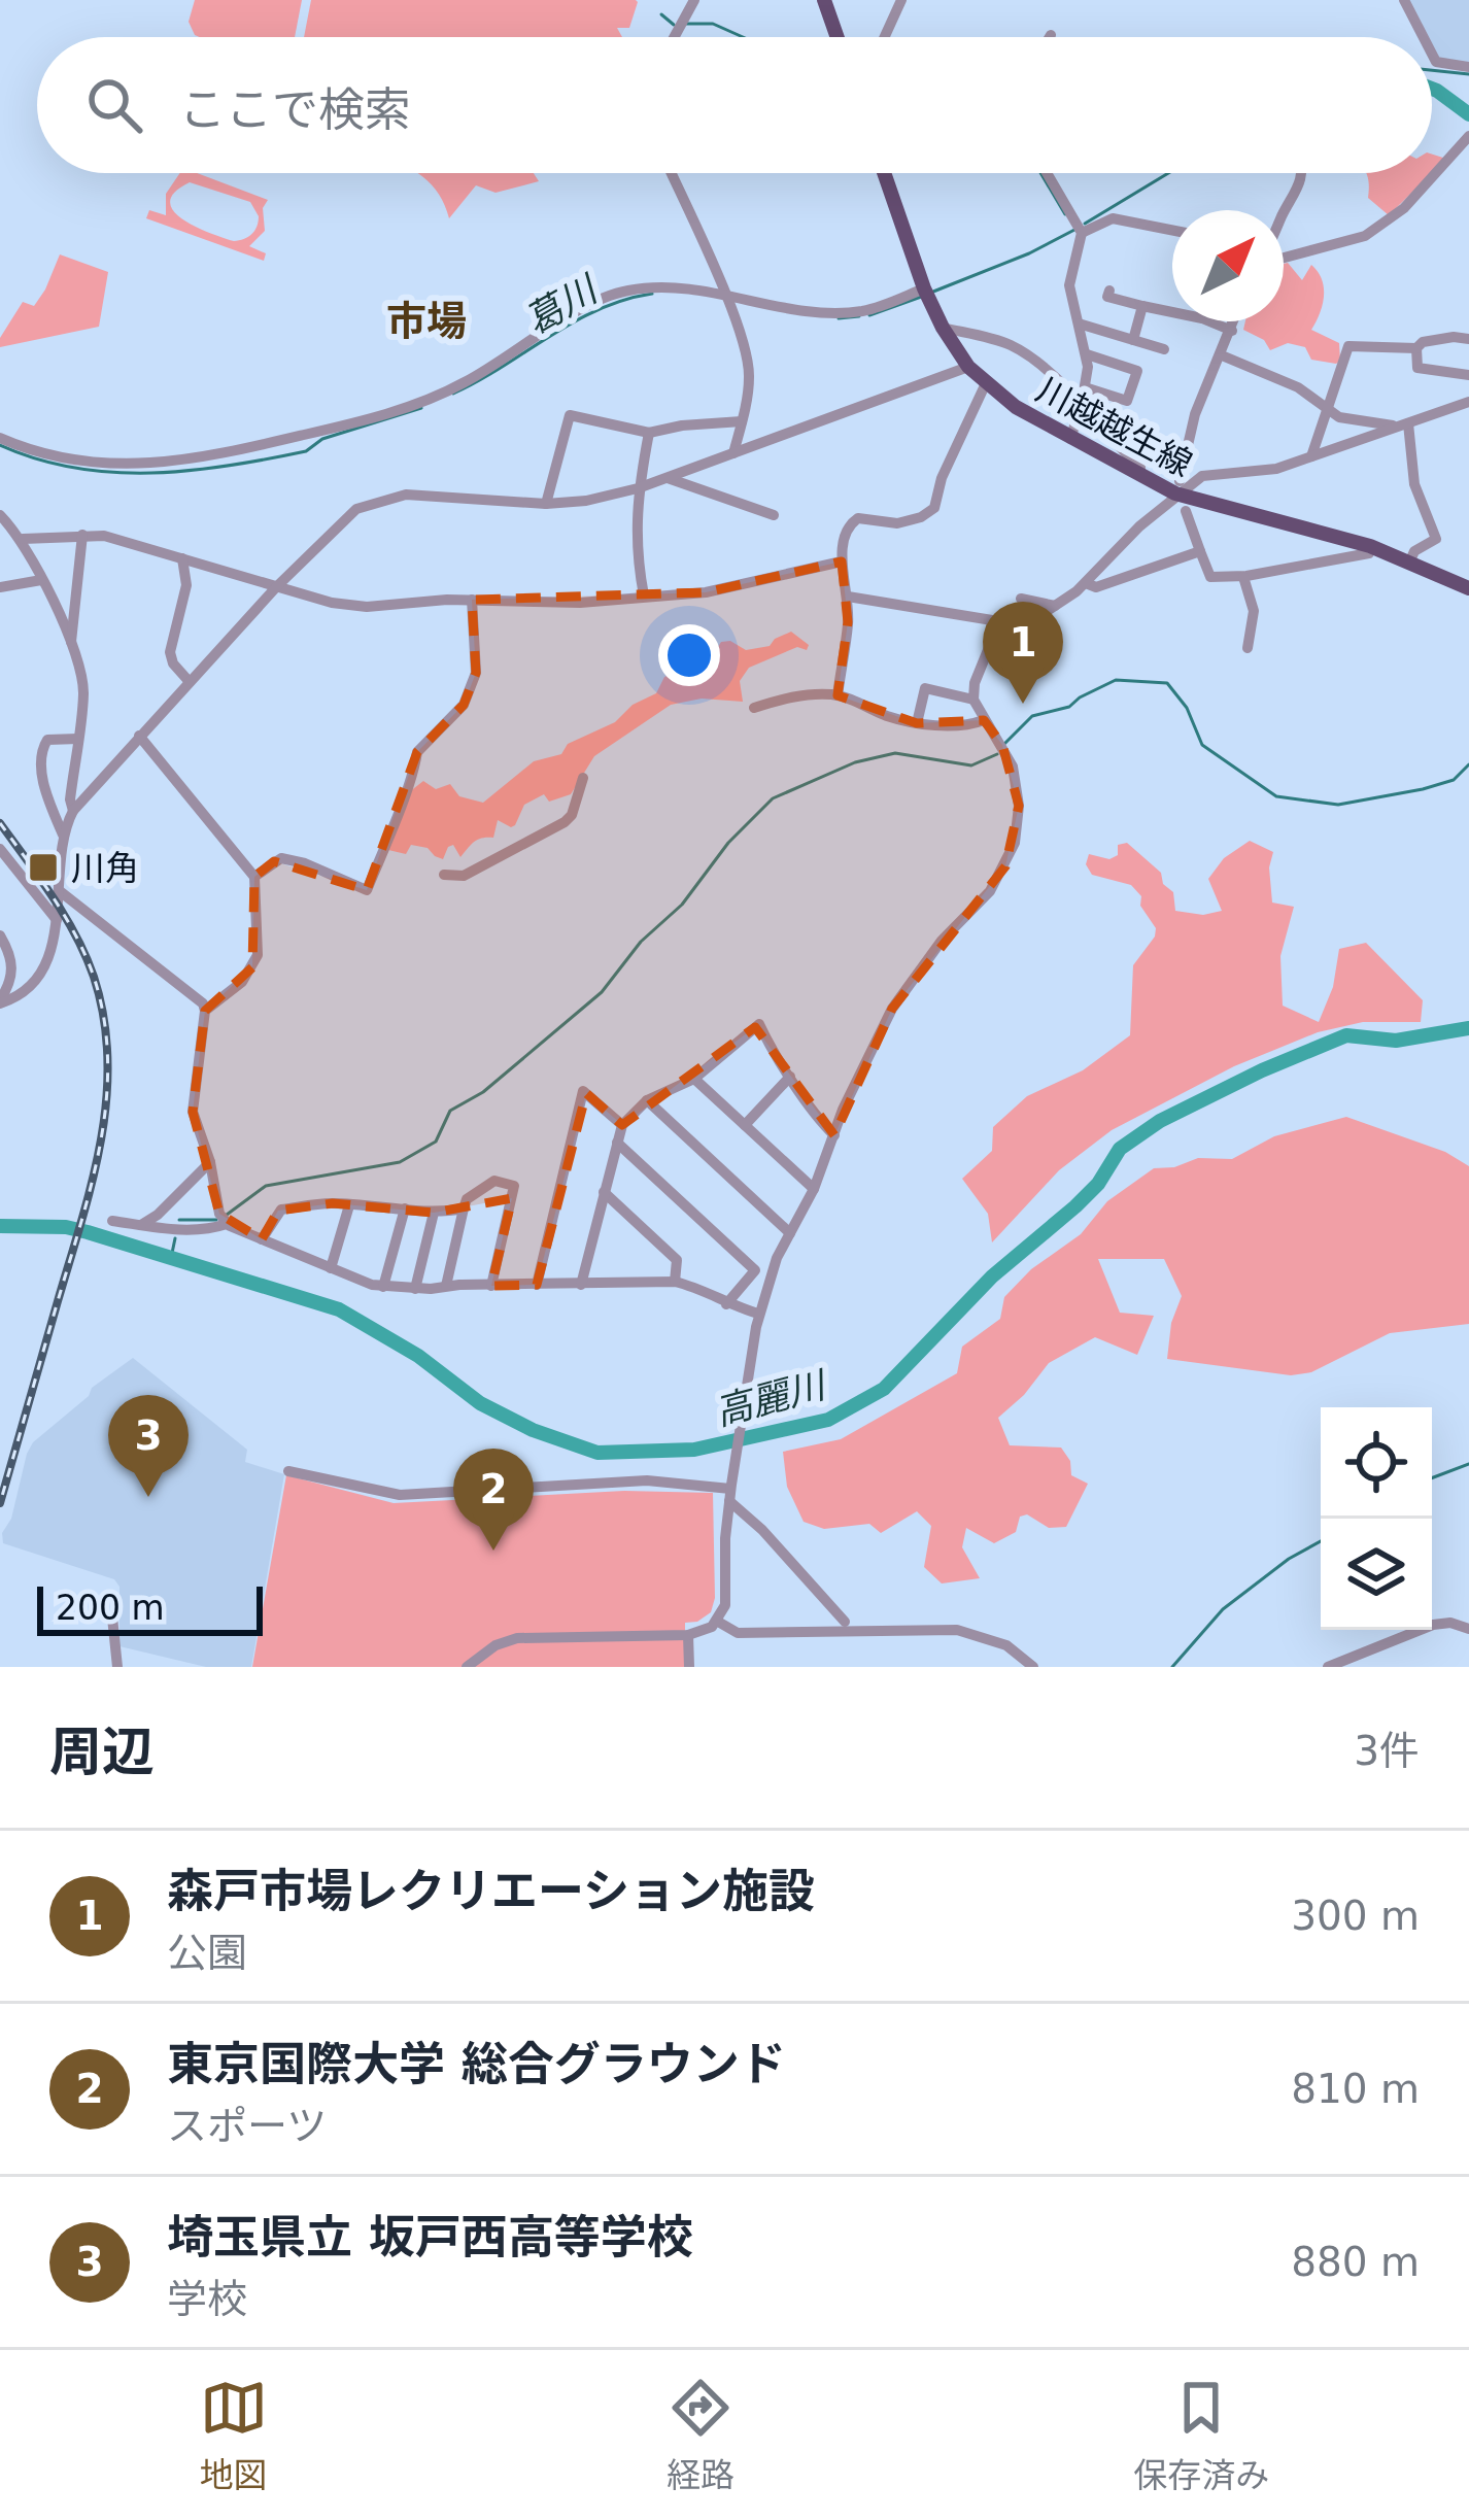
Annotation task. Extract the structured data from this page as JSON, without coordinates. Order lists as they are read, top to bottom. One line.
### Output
{"streets":{"main road":["川越越生線"]},"districts":["市場"],"water":["葛川","高麗川"],"places":{"transit":["川角"]},"scale_bar":"200 m","north":"top right","page":{"search":"ここで検索","pins":["1","3","2"],"scale":"200 m","heading":["周辺","3件"],"list":[{"mark":"1","name":"森戸市場レクリエーション施設","note":"公園","value":"300 m"},{"mark":"2","name":"東京国際大学 総合グラウンド","note":"スポーツ","value":"810 m"},{"mark":"3","name":"埼玉県立 坂戸西高等学校","note":"学校","value":"880 m"}],"nav":["地図","経路","保存済み"]}}
